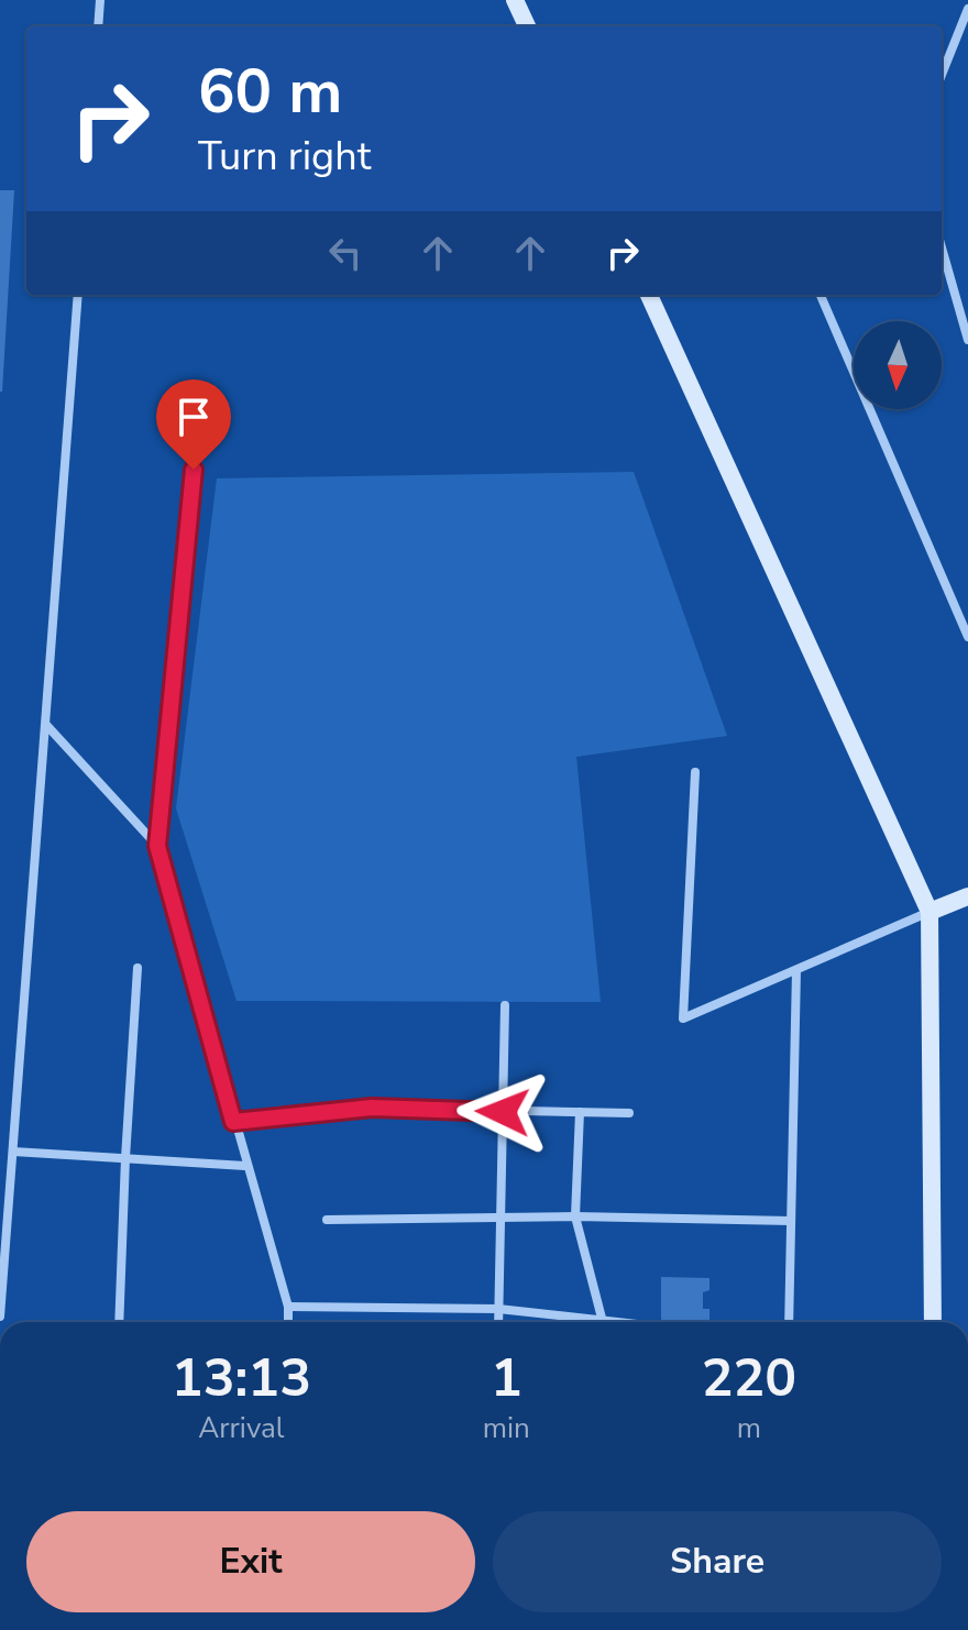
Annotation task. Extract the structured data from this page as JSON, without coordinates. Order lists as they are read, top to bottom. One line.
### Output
{"north":"bottom","page":{"turn":["60 m","Turn right"],"eta":["13:13","Arrival","1","min","220","m"],"buttons":["Exit","Share"]}}
